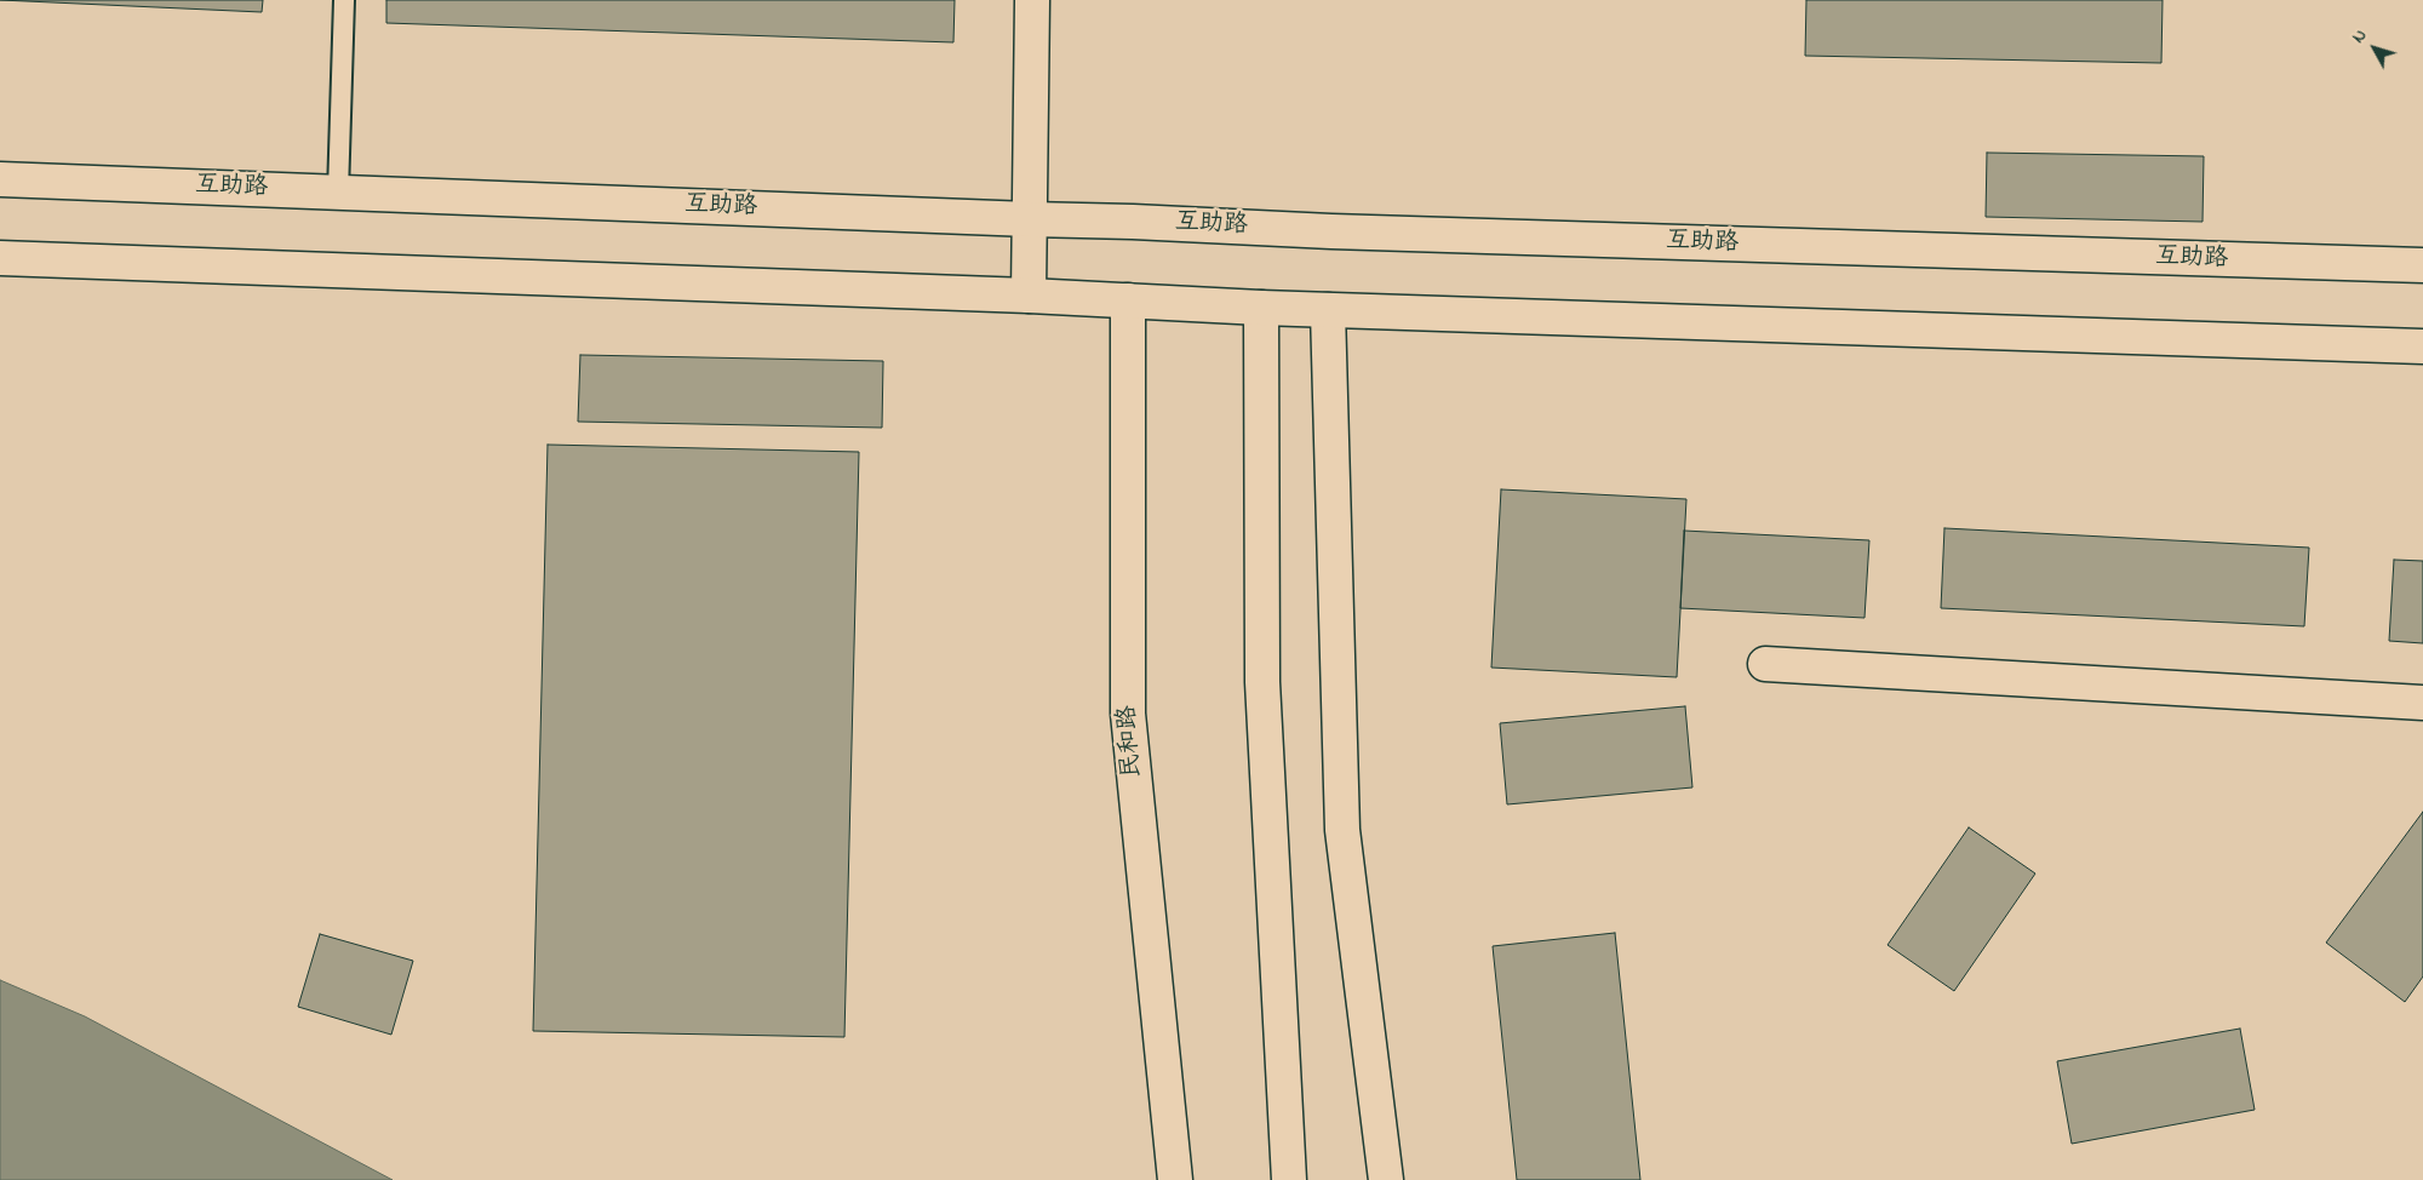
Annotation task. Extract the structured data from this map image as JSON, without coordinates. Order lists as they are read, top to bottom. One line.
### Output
{"streets":{"main road":["互助路","民和路"]},"north":"top left"}
